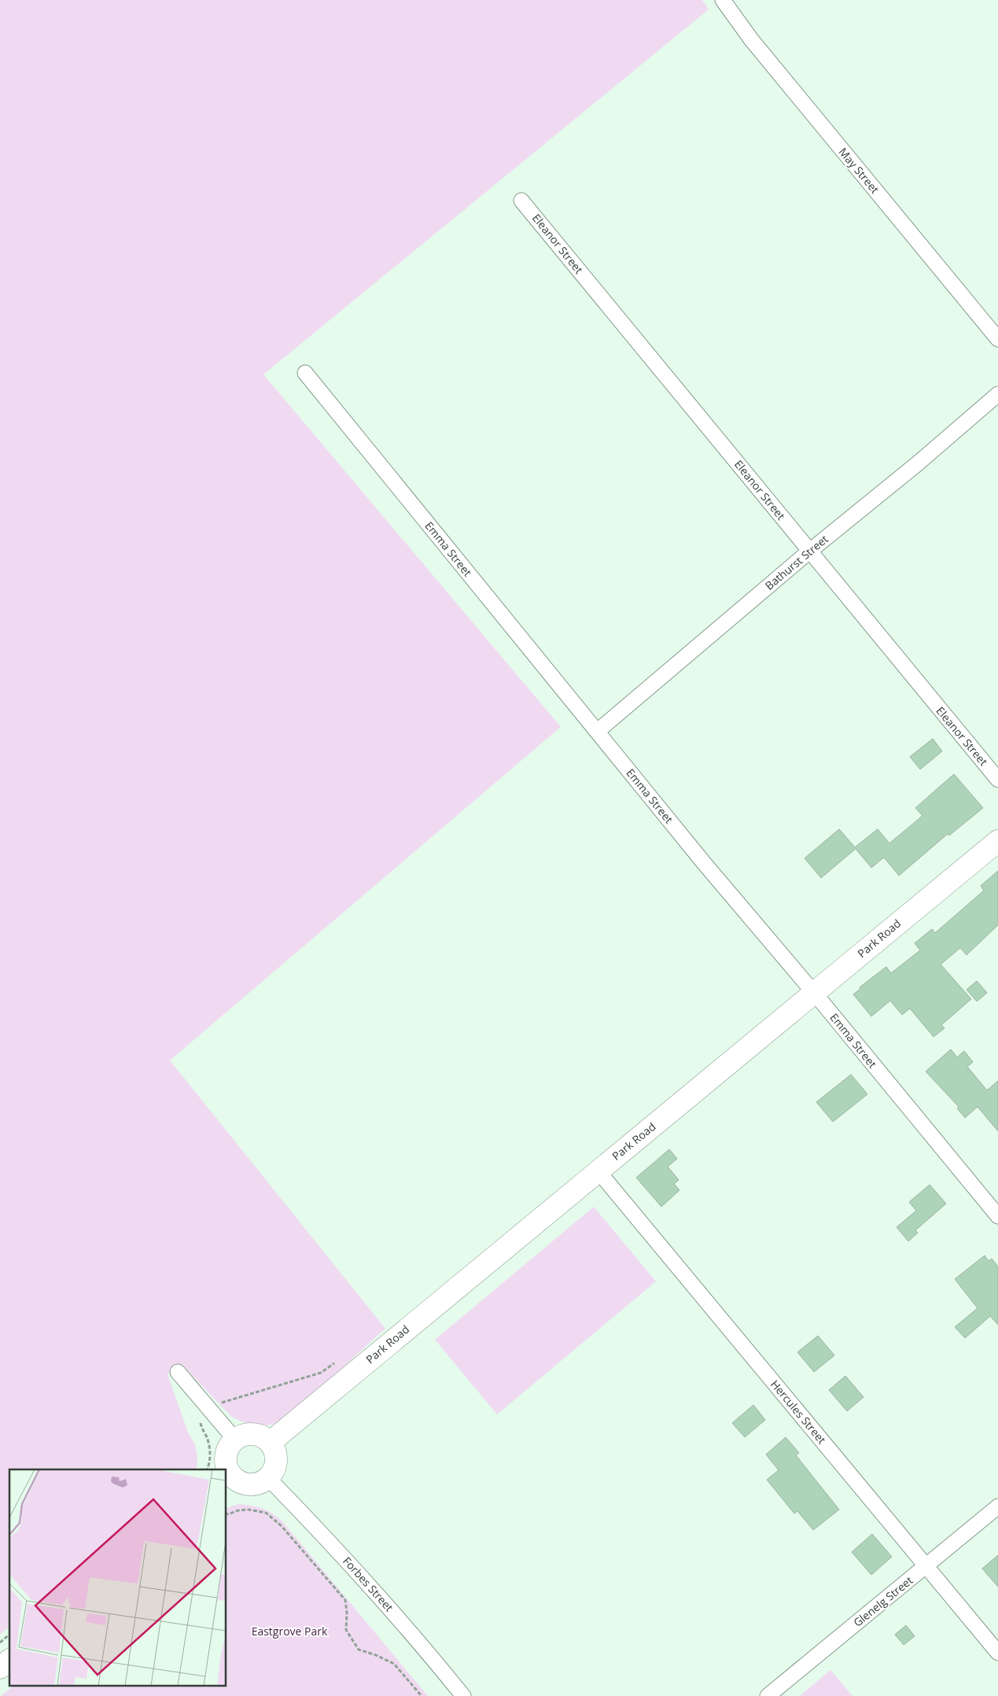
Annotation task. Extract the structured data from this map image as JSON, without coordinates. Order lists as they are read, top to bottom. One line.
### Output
{"streets":{"street":["May Street","Eleanor Street","Emma Street","Bathurst Street","Park Road","Hercules Street","Forbes Street","Glenelg Street"]},"crossings":[["Eleanor Street","Bathurst Street"],["Emma Street","Bathurst Street"],["Emma Street","Park Road"],["Park Road","Hercules Street"],["Park Road","Forbes Street"],["Hercules Street","Glenelg Street"]],"parks":["Eastgrove Park"]}
